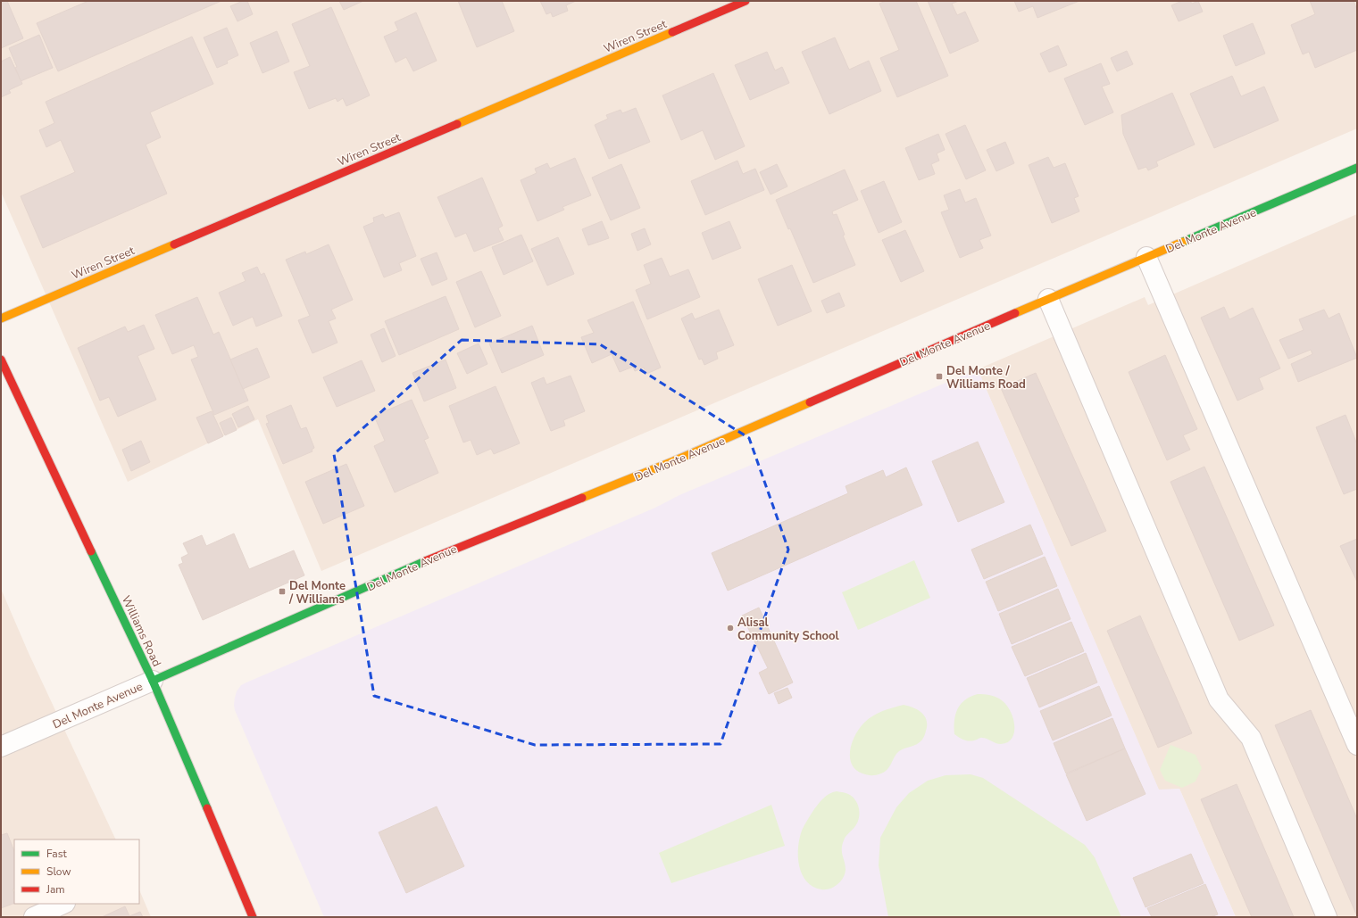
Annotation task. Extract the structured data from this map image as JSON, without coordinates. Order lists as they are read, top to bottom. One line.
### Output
{"streets":{"street":["Wiren Street","Del Monte Avenue","Williams Road"]},"crossings":[["Del Monte Avenue","Williams Road"]],"places":{"transit":["Del Monte / Williams Road","Del Monte / Williams"],"other":["Alisal Community School"]},"legend":["Fast","Slow","Jam"]}
